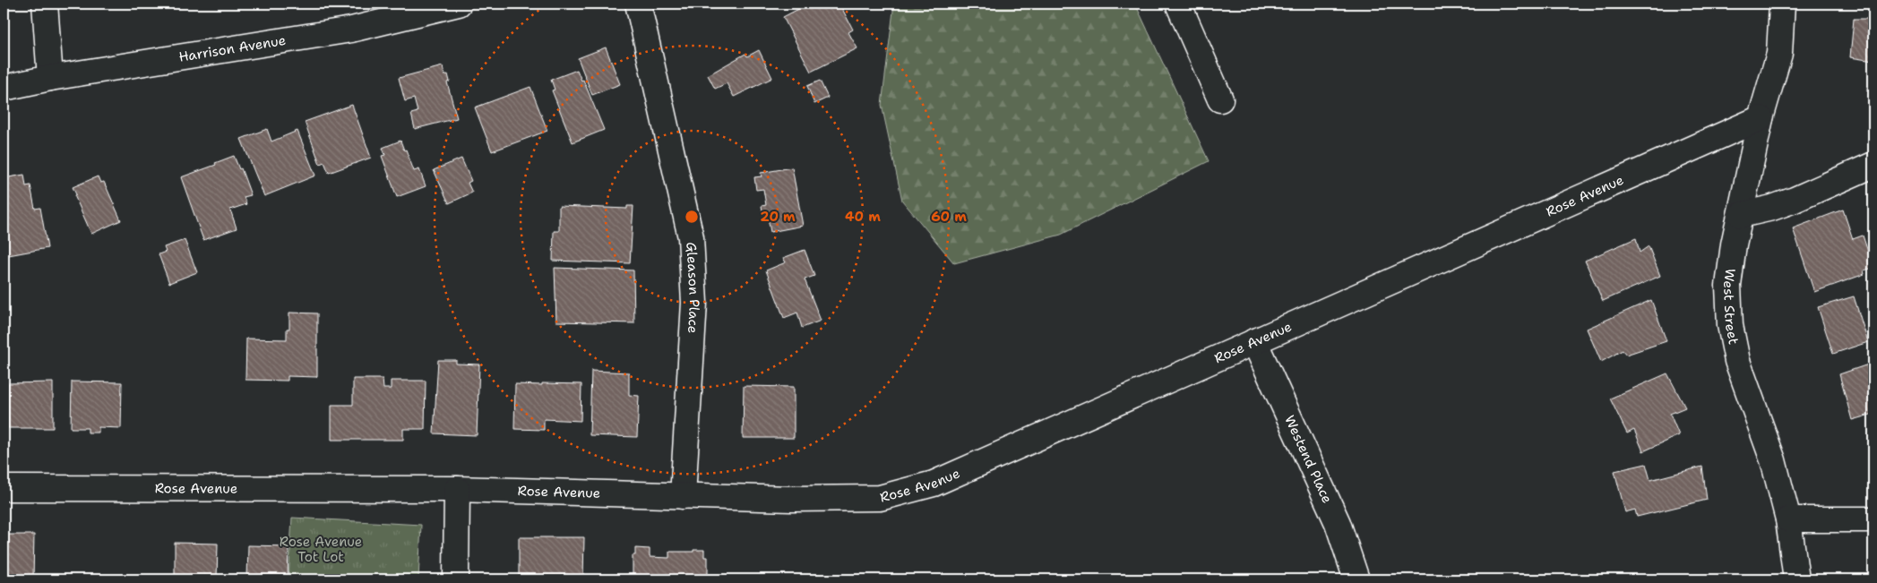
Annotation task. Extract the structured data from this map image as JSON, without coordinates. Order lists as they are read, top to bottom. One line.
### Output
{"streets":{"street":["Harrison Avenue","Rose Avenue","Gleason Place","West Street","Westend Place"]},"crossings":[["Rose Avenue","Gleason Place"],["Rose Avenue","West Street"],["Rose Avenue","Westend Place"]],"parks":["Rose Avenue Tot Lot"],"rings":["20 m","40 m","60 m"]}
